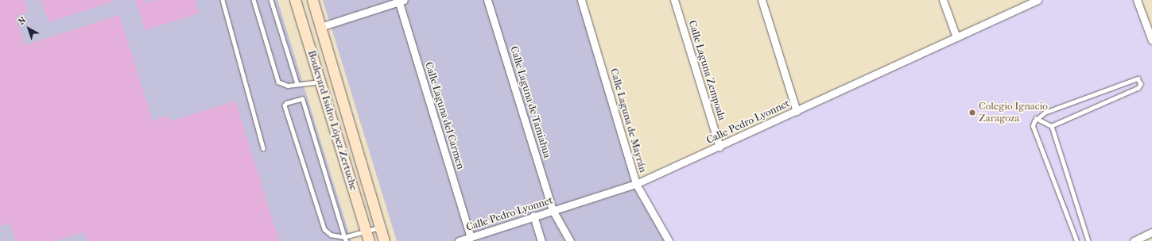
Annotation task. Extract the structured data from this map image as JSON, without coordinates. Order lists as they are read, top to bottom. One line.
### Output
{"streets":{"main road":["Boulevard Isidro López Zertuche"],"street":["Calle Laguna Zempoala","Calle Laguna de Tamiahua","Calle Laguna del Carmen","Calle Laguna de Mayrán","Calle Pedro Lyonnet"]},"crossings":[["Calle Laguna Zempoala","Calle Pedro Lyonnet"],["Calle Laguna de Tamiahua","Calle Pedro Lyonnet"],["Calle Laguna del Carmen","Calle Pedro Lyonnet"],["Calle Laguna de Mayrán","Calle Pedro Lyonnet"]],"places":["Colegio Ignacio Zaragoza"],"north":"top left"}
